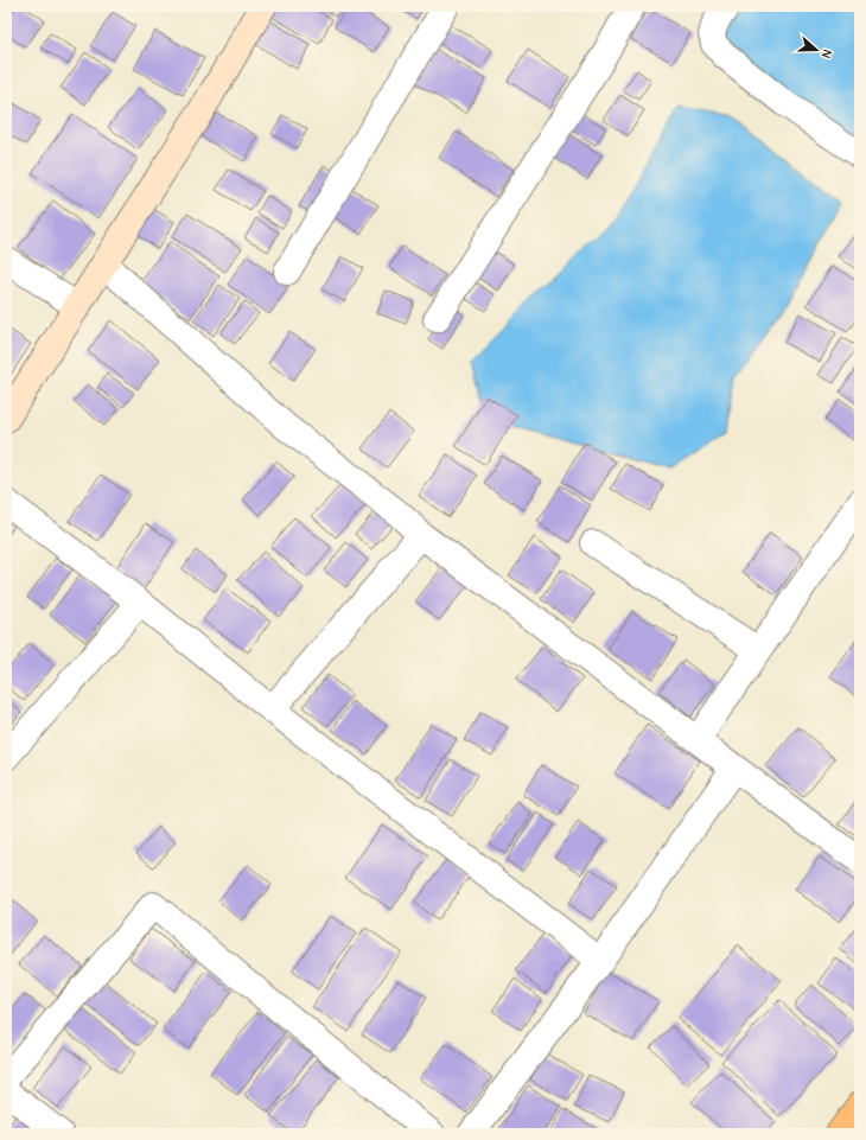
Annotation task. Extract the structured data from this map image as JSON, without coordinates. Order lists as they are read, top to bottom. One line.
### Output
{"north":"right"}
